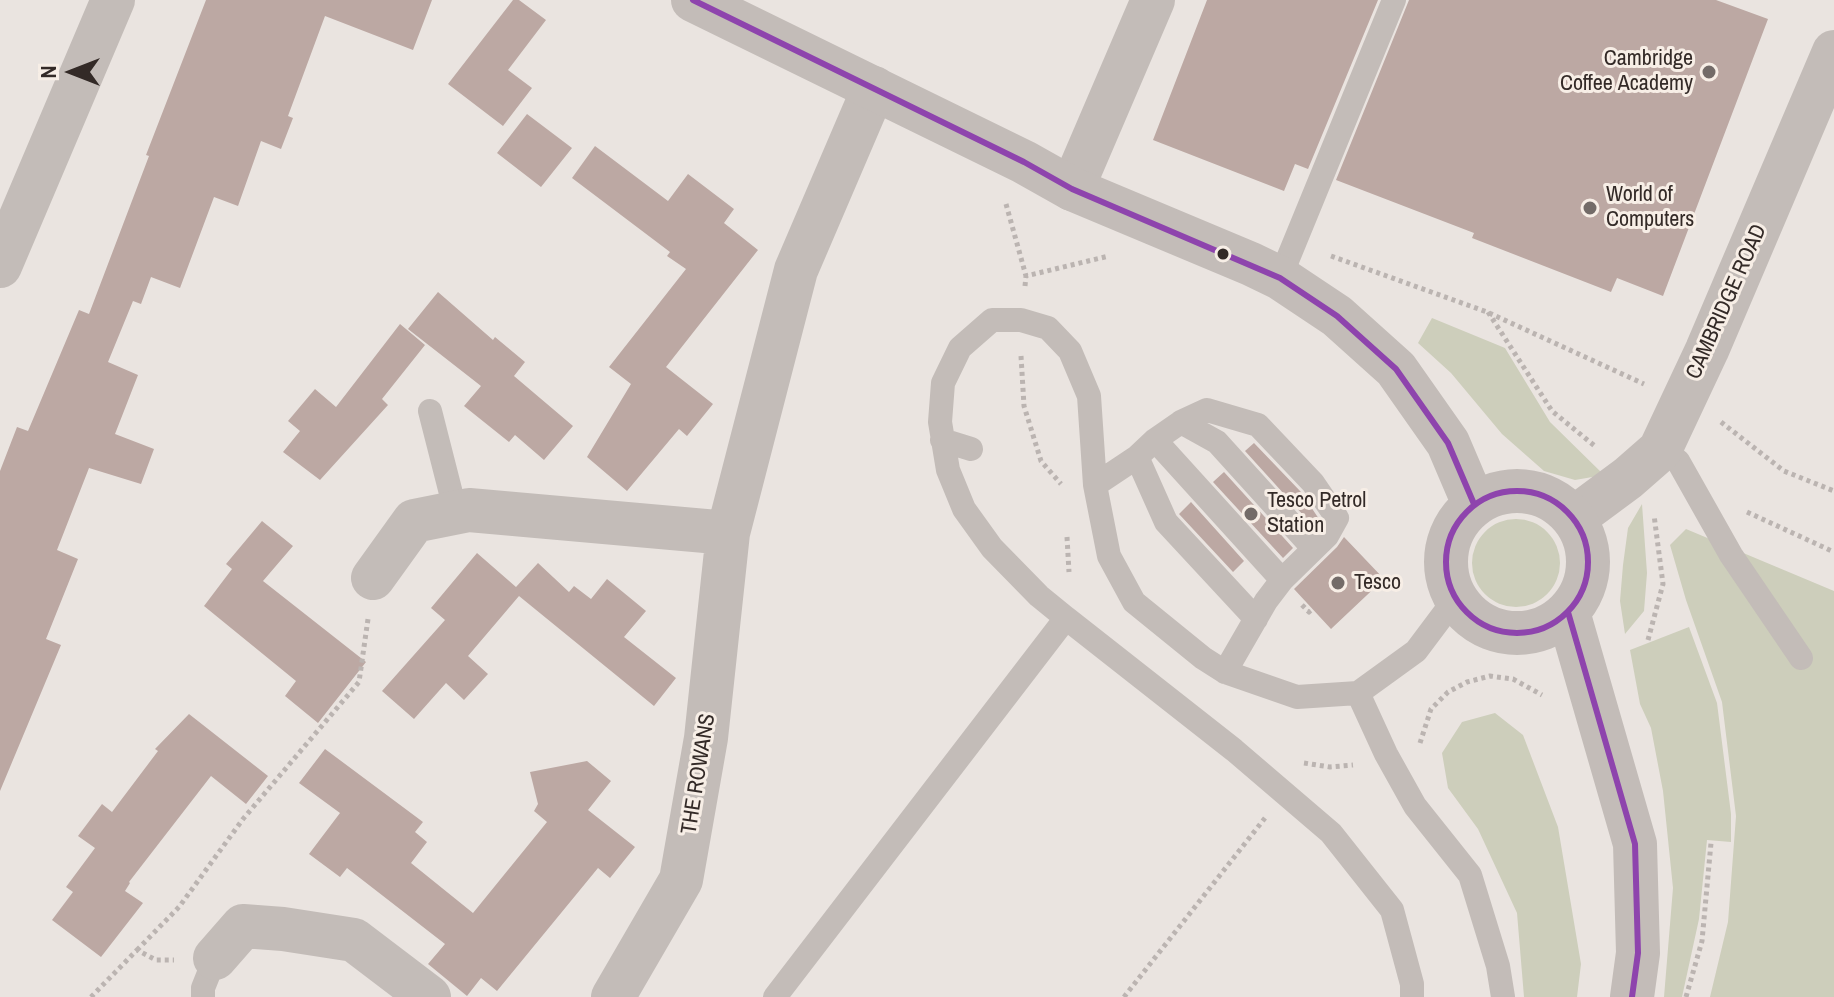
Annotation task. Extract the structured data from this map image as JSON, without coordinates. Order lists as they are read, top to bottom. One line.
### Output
{"streets":{"street":["CAMBRIDGE ROAD","THE ROWANS"]},"places":["Cambridge Coffee Academy","World of Computers","Tesco Petrol Station","Tesco"],"north":"left"}
